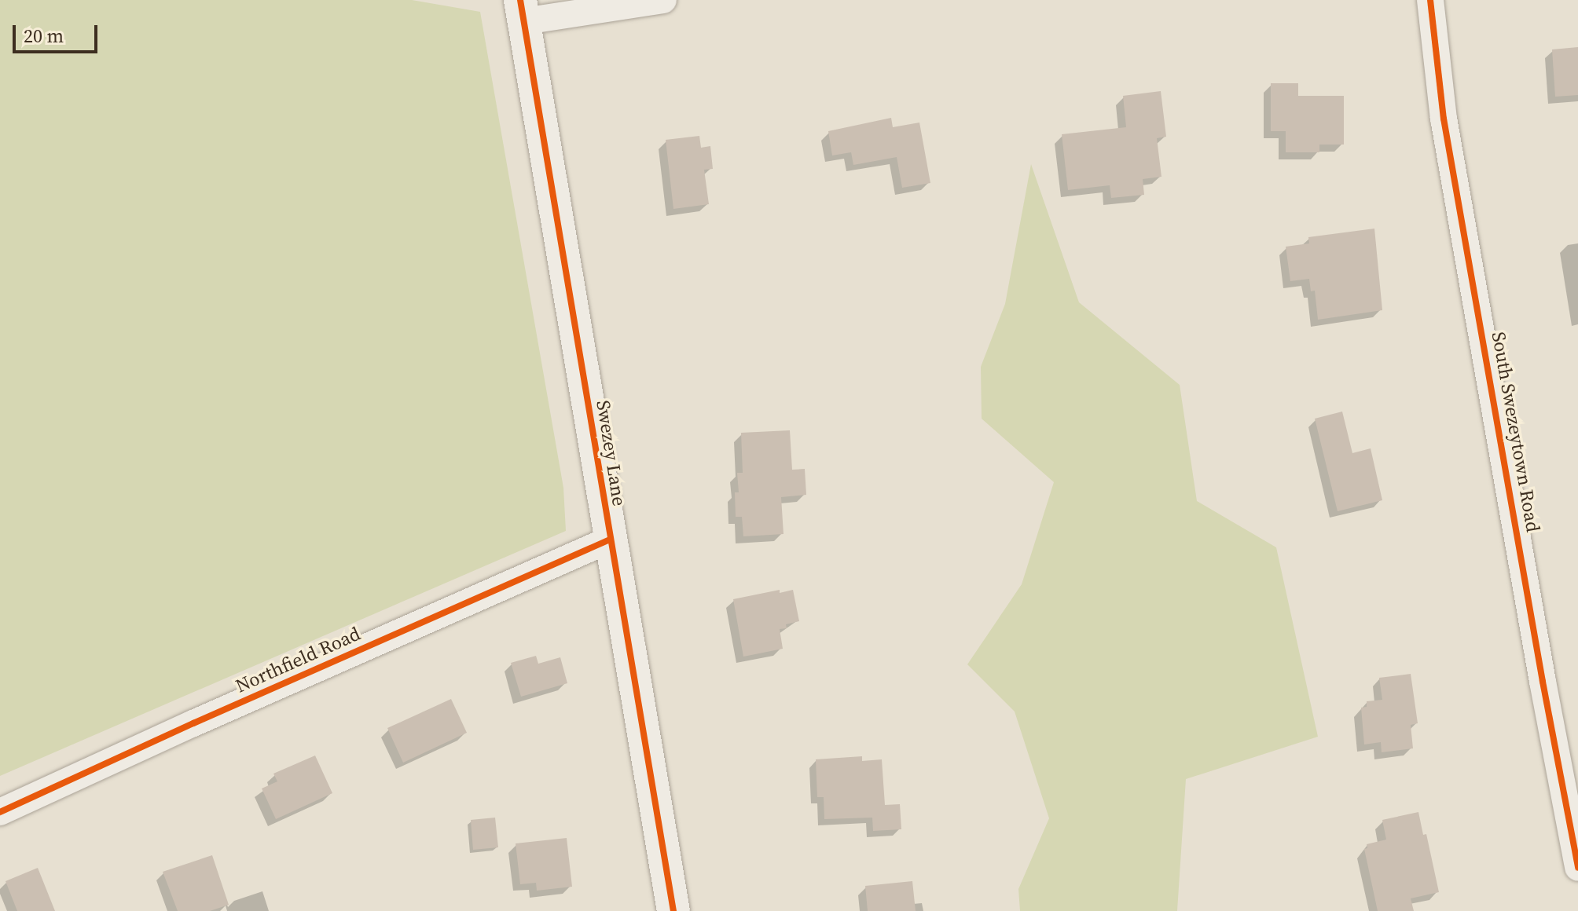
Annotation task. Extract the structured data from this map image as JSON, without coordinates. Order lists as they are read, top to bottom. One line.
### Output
{"streets":{"street":["South Swezeytown Road","Swezey Lane","Northfield Road"]},"crossings":[["Swezey Lane","Northfield Road"]],"scale_bar":"20 m"}
